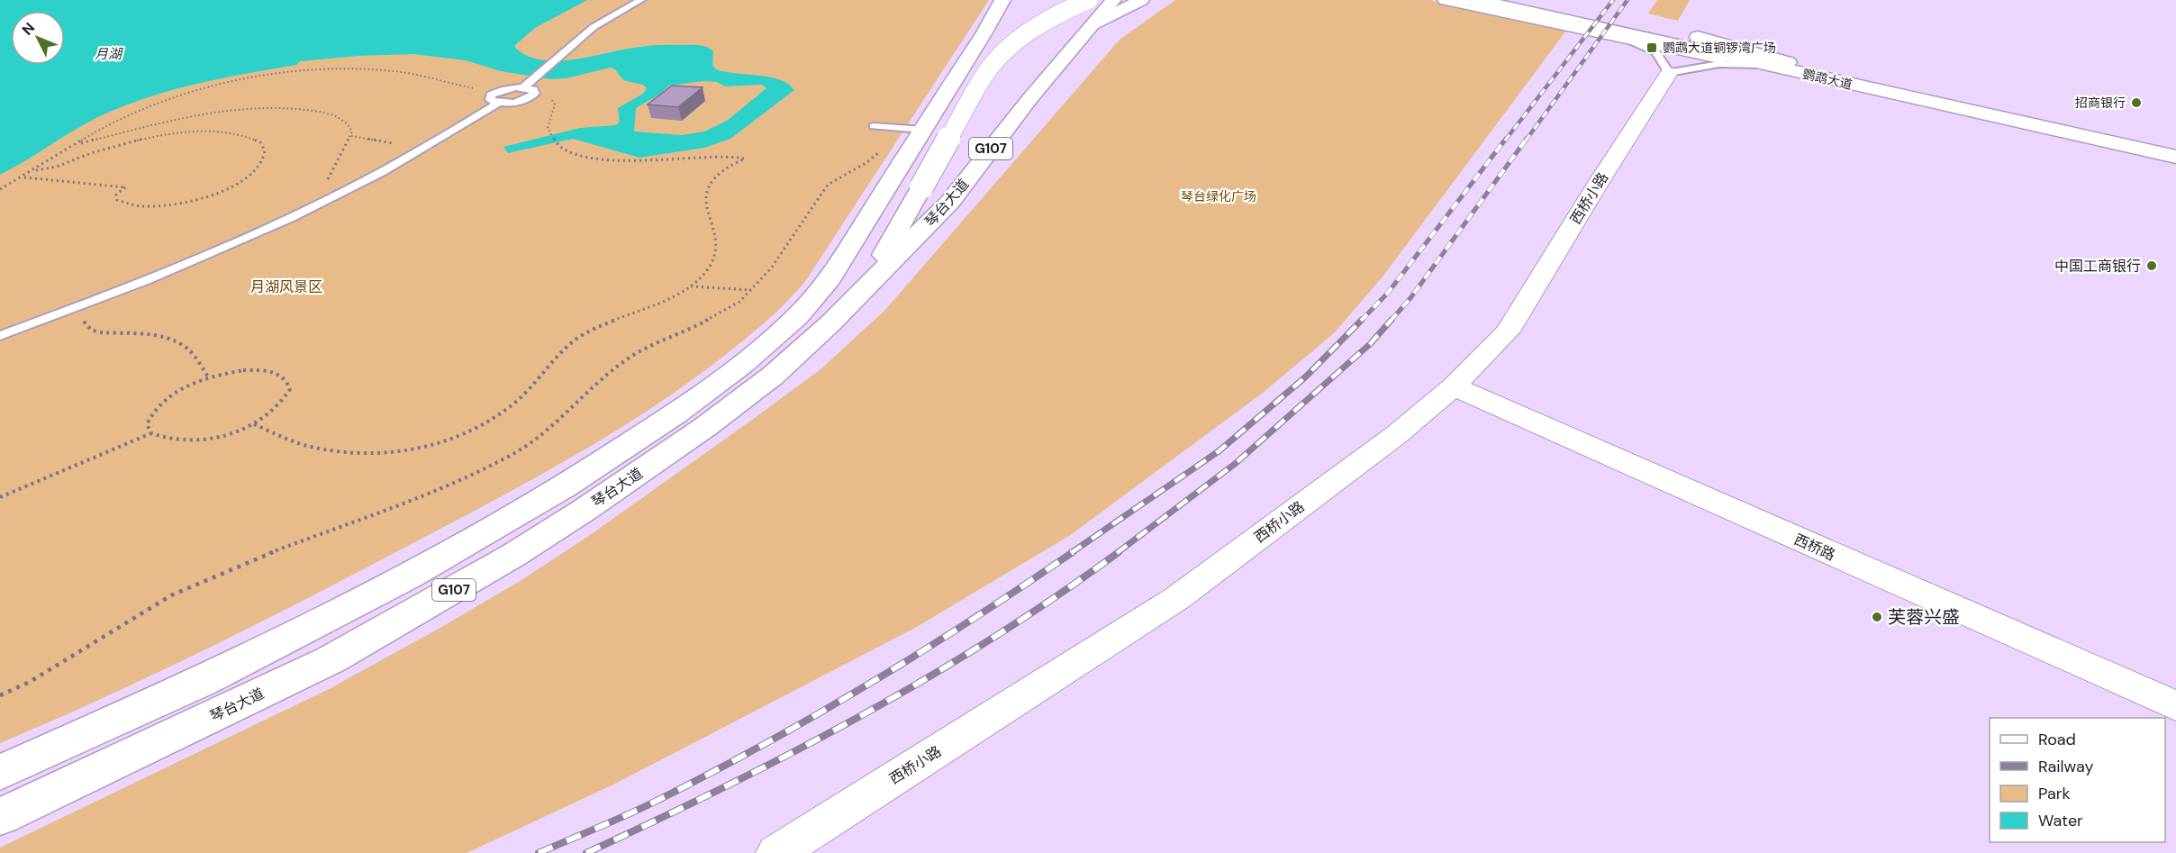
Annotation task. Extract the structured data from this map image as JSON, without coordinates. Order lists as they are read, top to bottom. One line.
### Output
{"streets":{"main road":["鹦鹉大道","G107","琴台大道"],"street":["西桥小路","西桥路"]},"crossings":[["西桥小路","西桥路"]],"water":["月湖"],"parks":["琴台绿化广场","月湖风景区"],"places":{"transit":["鹦鹉大道铜锣湾广场"],"other":["招商银行","中国工商银行","芙蓉兴盛"]},"legend":["Road","Railway","Park","Water"],"north":"top left"}
